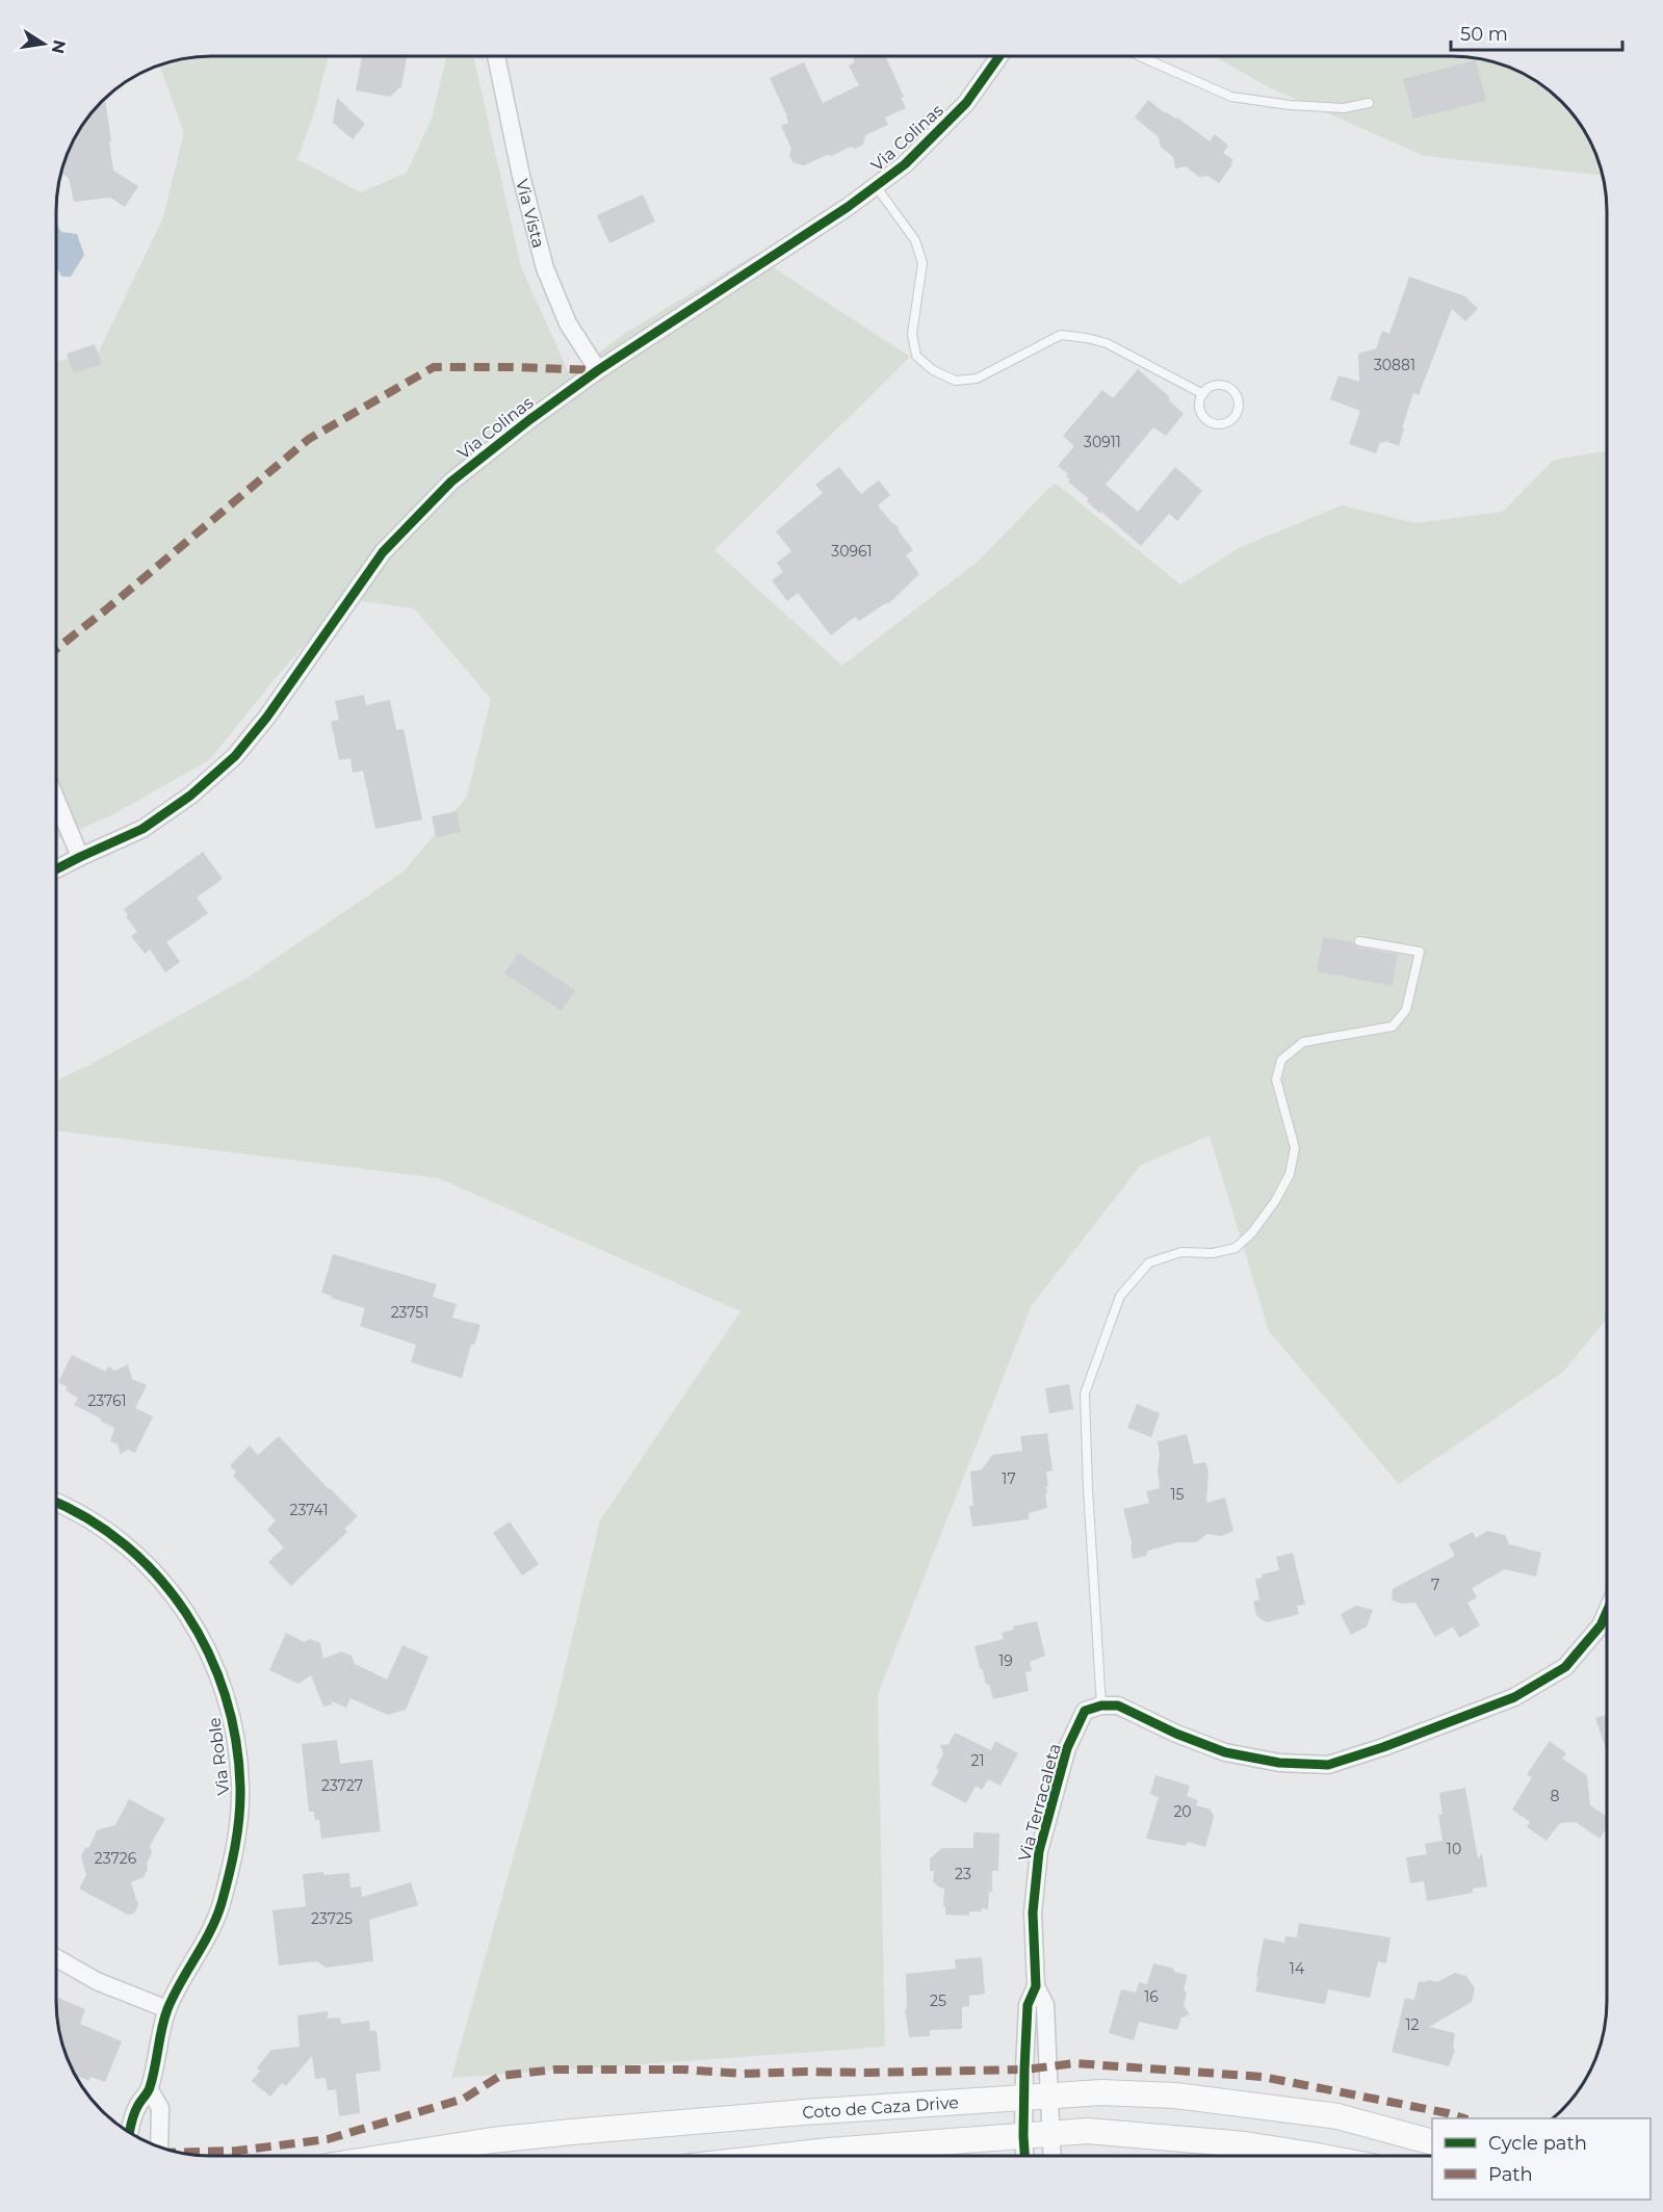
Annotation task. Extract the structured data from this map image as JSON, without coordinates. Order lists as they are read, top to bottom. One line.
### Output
{"streets":{"main road":["Coto de Caza Drive"],"street":["Via Colinas","Via Vista","Via Roble","Via Terracaleta"]},"crossings":[["Via Colinas","Via Vista"],["Via Terracaleta","Coto de Caza Drive"]],"house_numbers":["30881","30911","30961","23751","23761","17","15","23741","7","19","21","23727","8","20","10","23726","23","23725","14","16","25","12"],"legend":["Cycle path","Path"],"scale_bar":"50 m","north":"right"}
